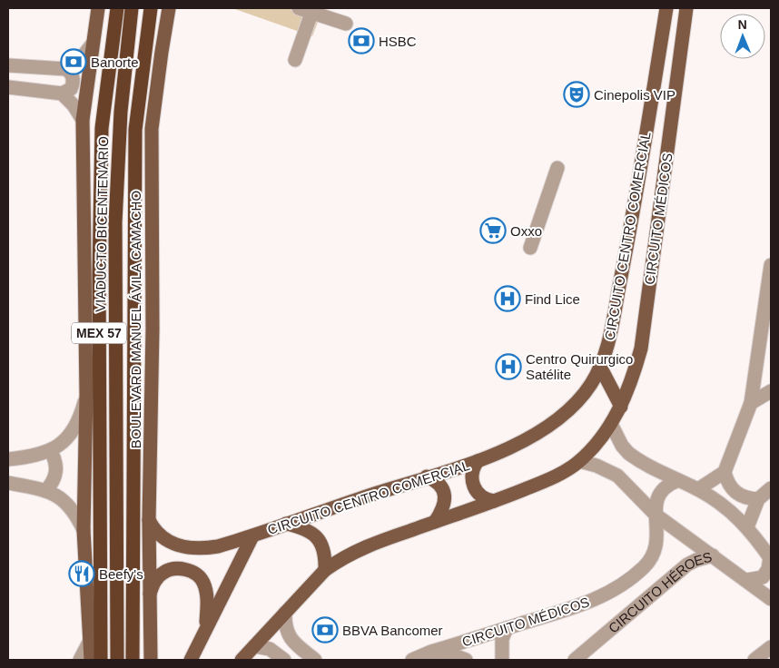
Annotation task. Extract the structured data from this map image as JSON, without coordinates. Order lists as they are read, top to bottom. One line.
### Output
{"streets":{"highway":["VIADUCTO BICENTENARIO","BOULEVARD MANUEL ÁVILA CAMACHO","MEX 57"],"main road":["CIRCUITO MÉDICOS","CIRCUITO CENTRO COMERCIAL"],"street":["CIRCUITO HÉROES"]},"crossings":[["CIRCUITO CENTRO COMERCIAL","BOULEVARD MANUEL ÁVILA CAMACHO"]],"places":{"bank":["HSBC","Banorte","BBVA Bancomer"],"theatre":["Cinepolis VIP"],"supermarket":["Oxxo"],"hospital":["Find Lice","Centro Quirurgico Satélite"],"restaurant":["Beefy's"]},"north":"top"}
